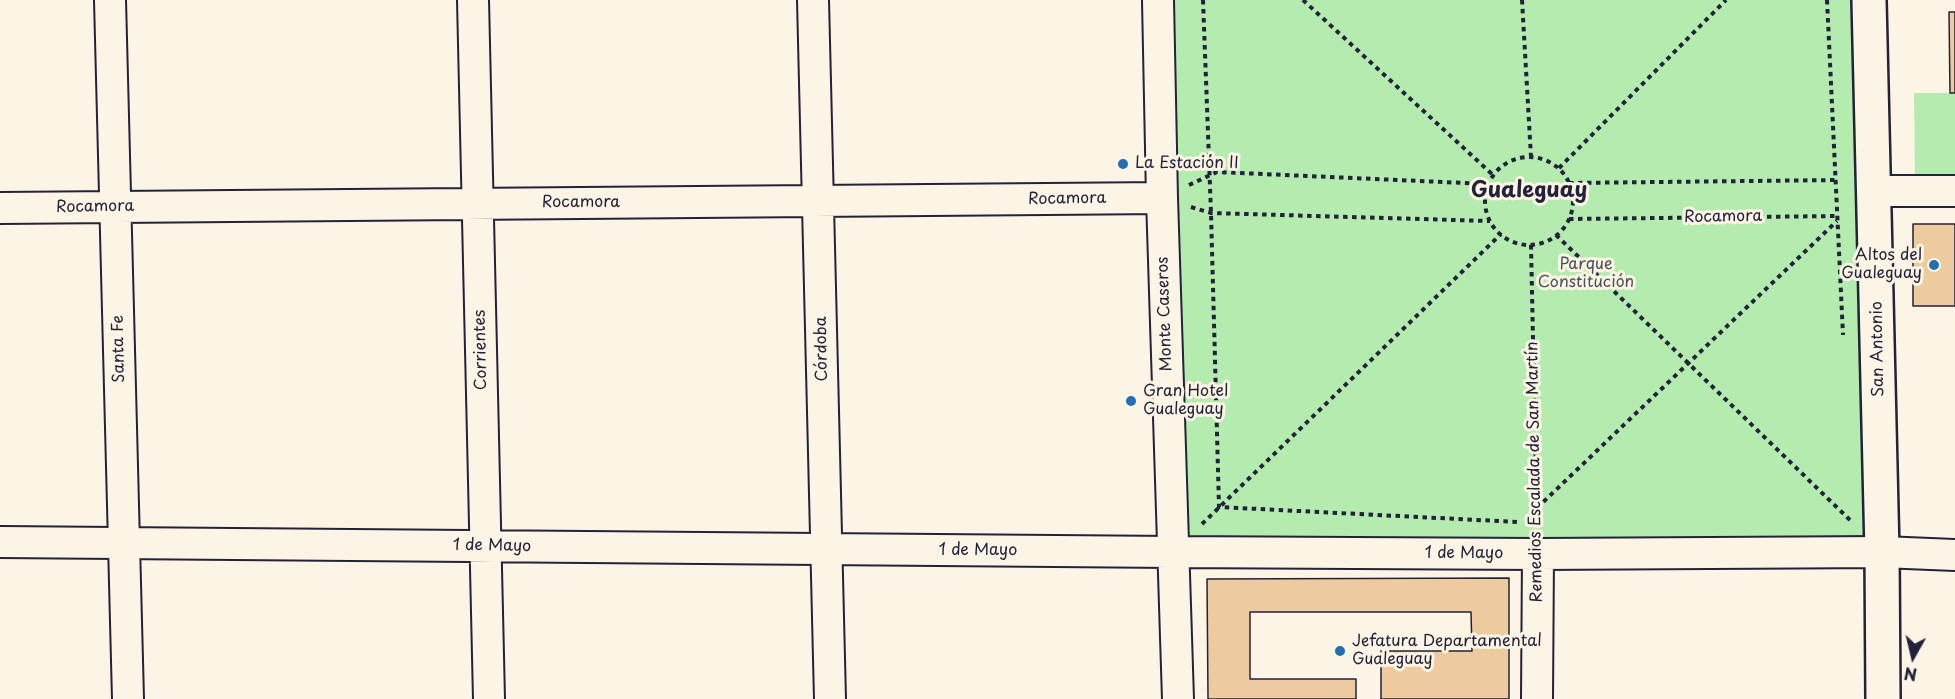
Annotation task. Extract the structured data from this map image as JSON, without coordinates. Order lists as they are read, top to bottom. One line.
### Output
{"streets":{"street":["Rocamora","Monte Caseros","Santa Fe","Córdoba","San Antonio","Corrientes","Remedios Escalada de San Martín","1 de Mayo"]},"crossings":[["Rocamora","Monte Caseros"],["Rocamora","Santa Fe"],["Rocamora","Córdoba"],["Rocamora","Corrientes"],["Rocamora","Remedios Escalada de San Martín"],["Monte Caseros","1 de Mayo"],["Santa Fe","1 de Mayo"],["Córdoba","1 de Mayo"],["San Antonio","1 de Mayo"],["Corrientes","1 de Mayo"],["Remedios Escalada de San Martín","1 de Mayo"]],"districts":["Gualeguay"],"parks":["Parque Constitución"],"places":["La Estación II","Altos del Gualeguay","Gran Hotel Gualeguay","Jefatura Departamental Gualeguay"],"north":"bottom"}
